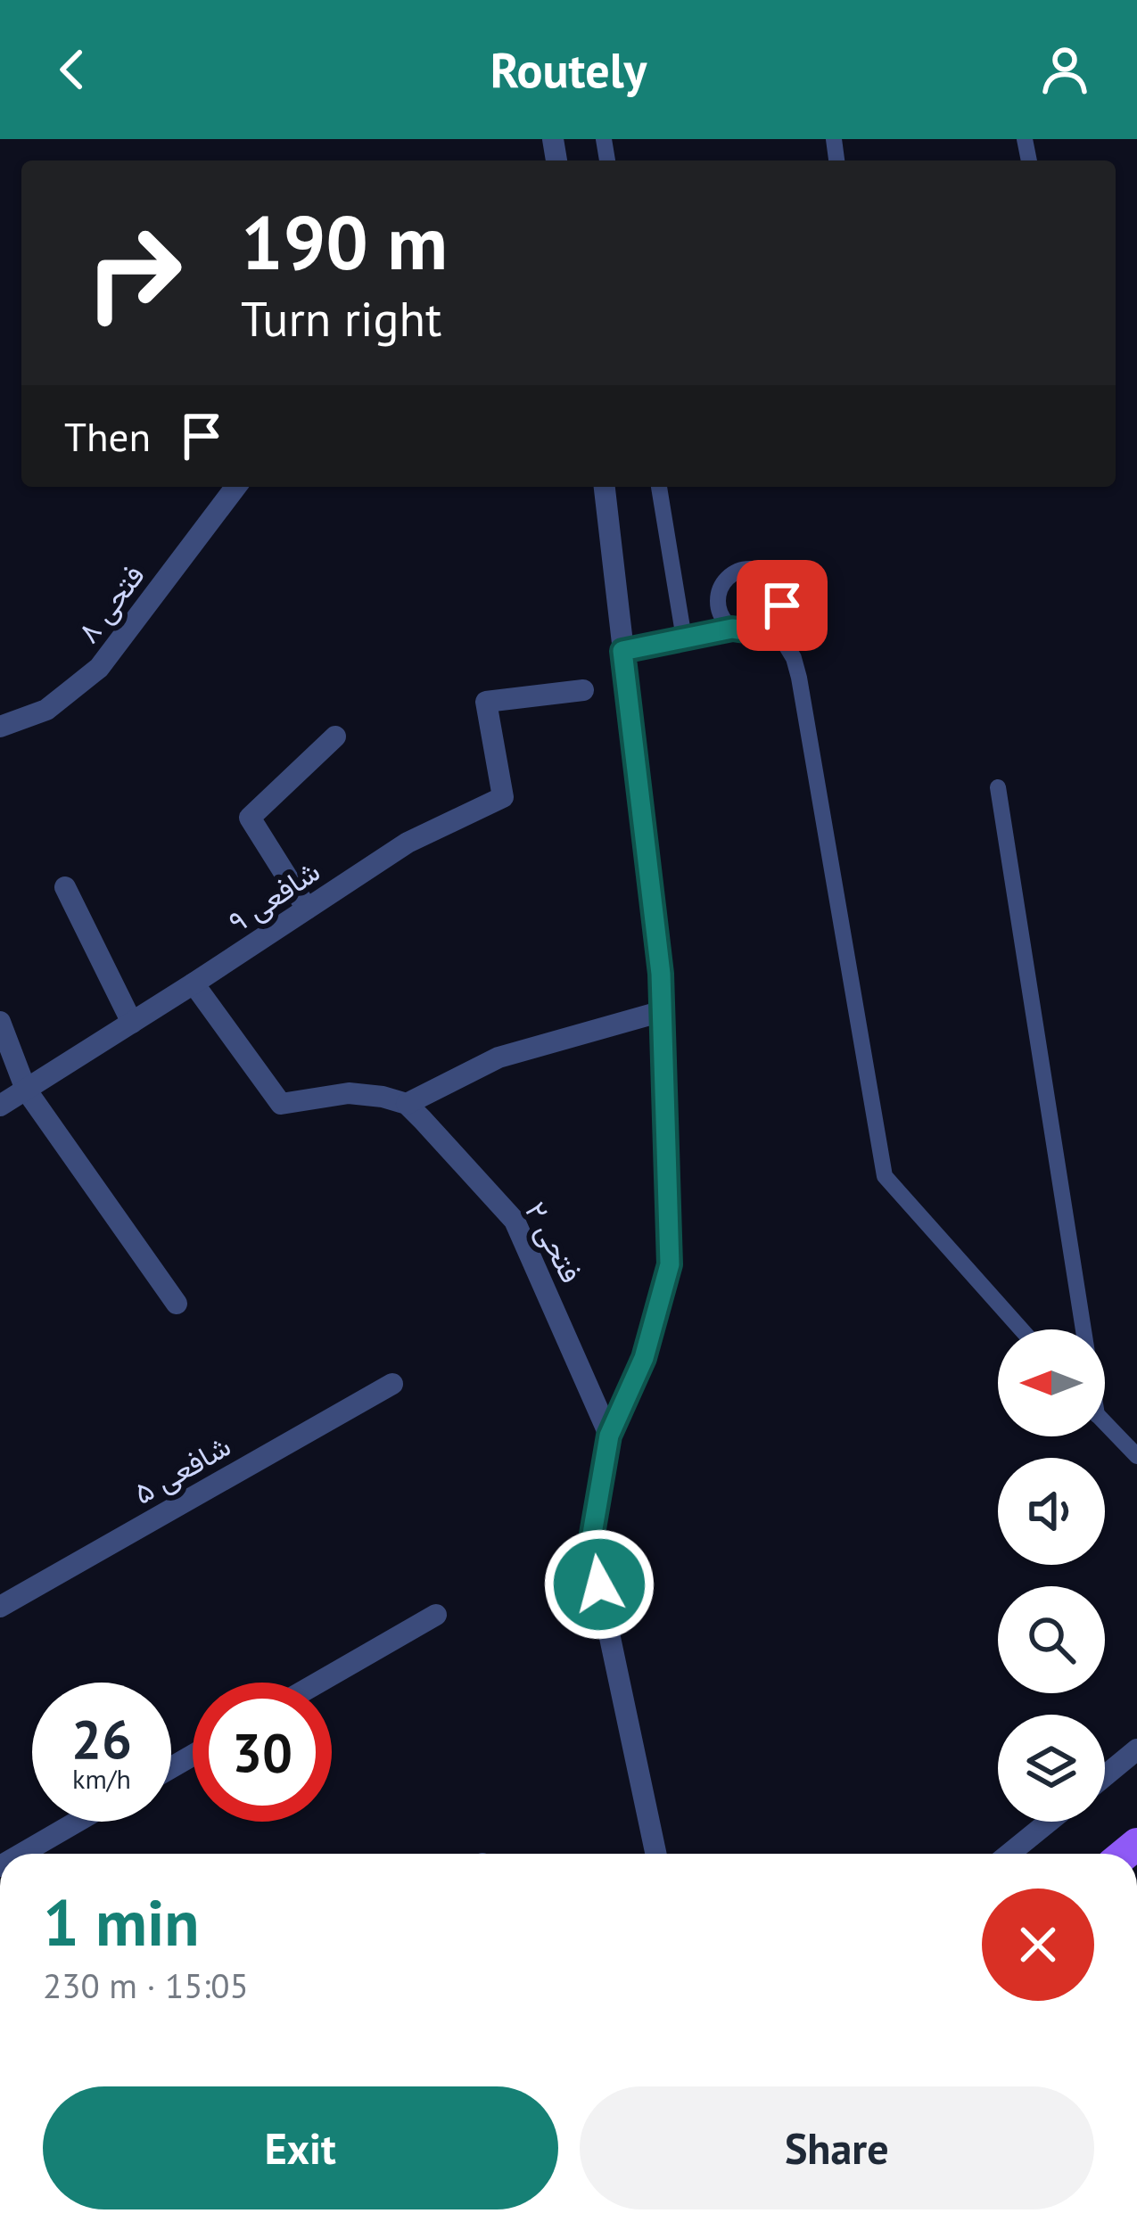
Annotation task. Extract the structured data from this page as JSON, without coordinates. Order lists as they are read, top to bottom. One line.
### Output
{"streets":{"street":["فتحی ۸","شافعی ۹","فتحی ۲","شافعی ۵"]},"north":"left","page":{"header":"Routely","turn":["190 m","Turn right"],"then":"Then","speed":"26 km/h","limit":"30","heading":["1 min","230 m · 15:05"],"buttons":["Exit","Share"]}}
